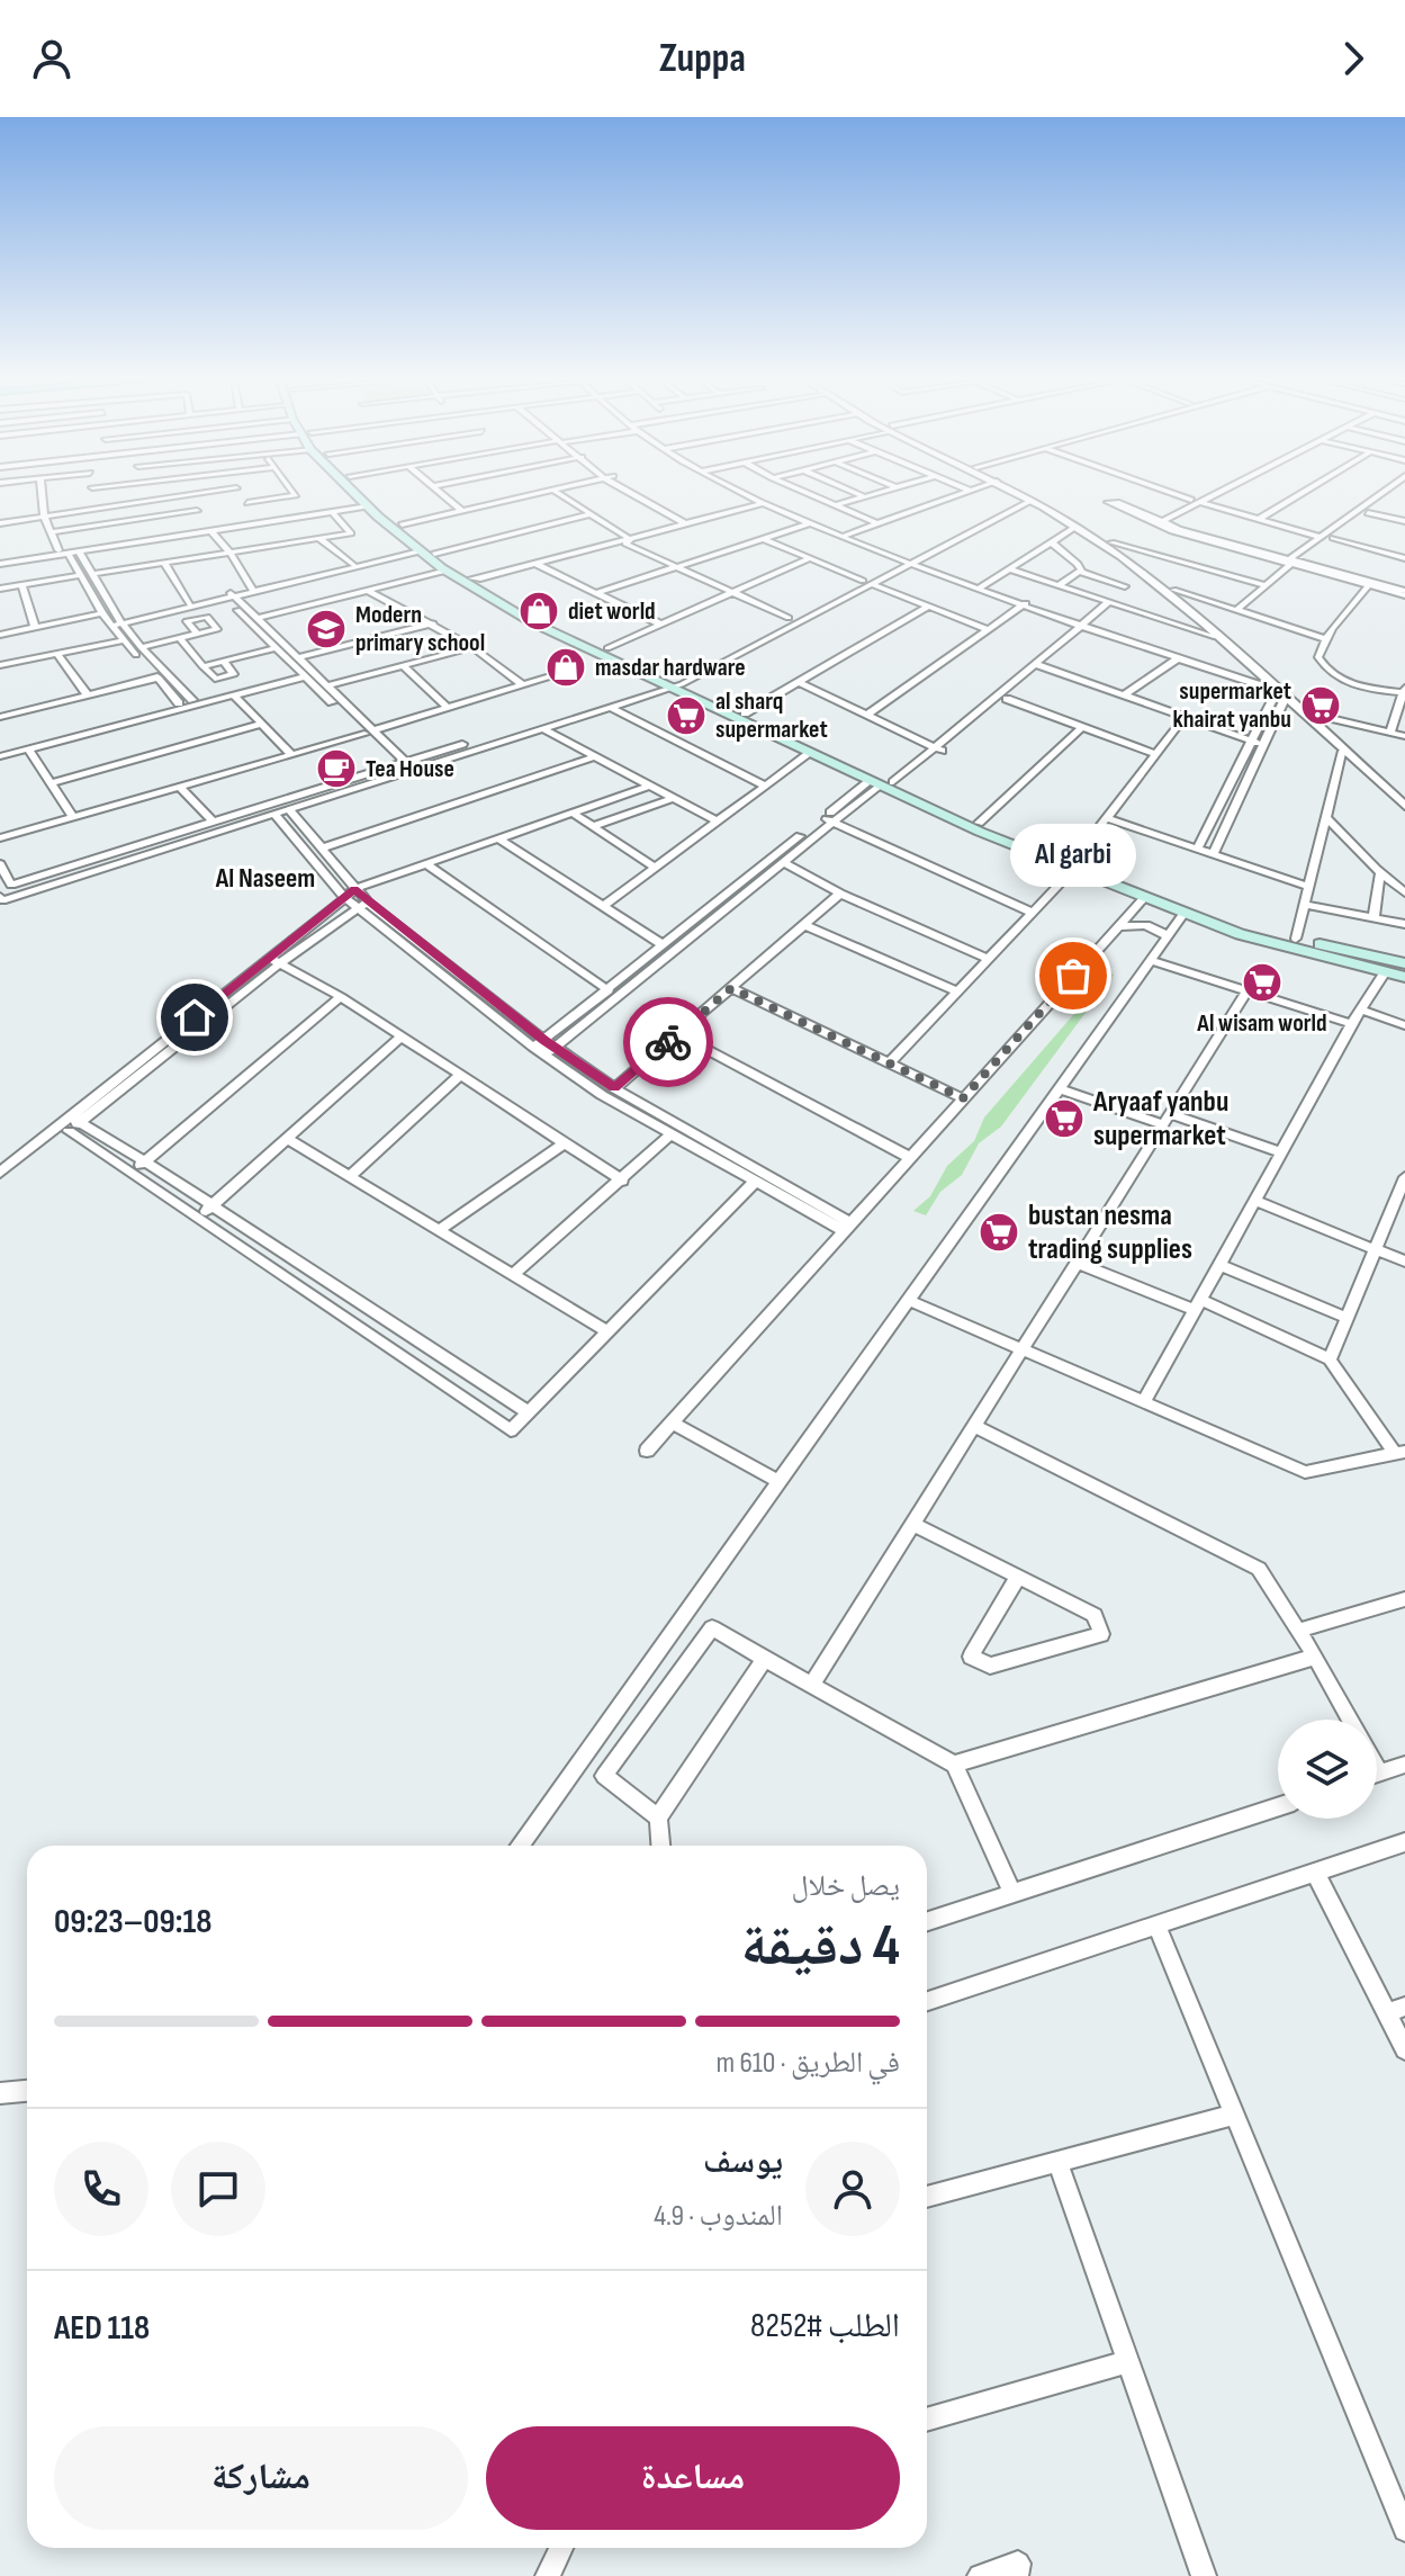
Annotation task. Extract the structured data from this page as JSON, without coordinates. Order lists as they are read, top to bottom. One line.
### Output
{"districts":["Al Naseem"],"places":{"shop":["diet world","masdar hardware"],"school or university":["Modern primary school"],"supermarket":["supermarket khairat yanbu","al sharq supermarket","Al wisam world","Aryaaf yanbu supermarket","bustan nesma trading supplies"],"cafe":["Tea House"],"other":["Al garbi"]},"page":{"header":"Zuppa","bubble":"Al garbi","heading":["4 دقيقة","يصل خلال","09:18–09:23"],"panel":["يوسف","المندوب · 4.9","الطلب #8252","AED 118"],"bar":"في الطريق · 610 m","buttons":["مساعدة","مشاركة"]}}
